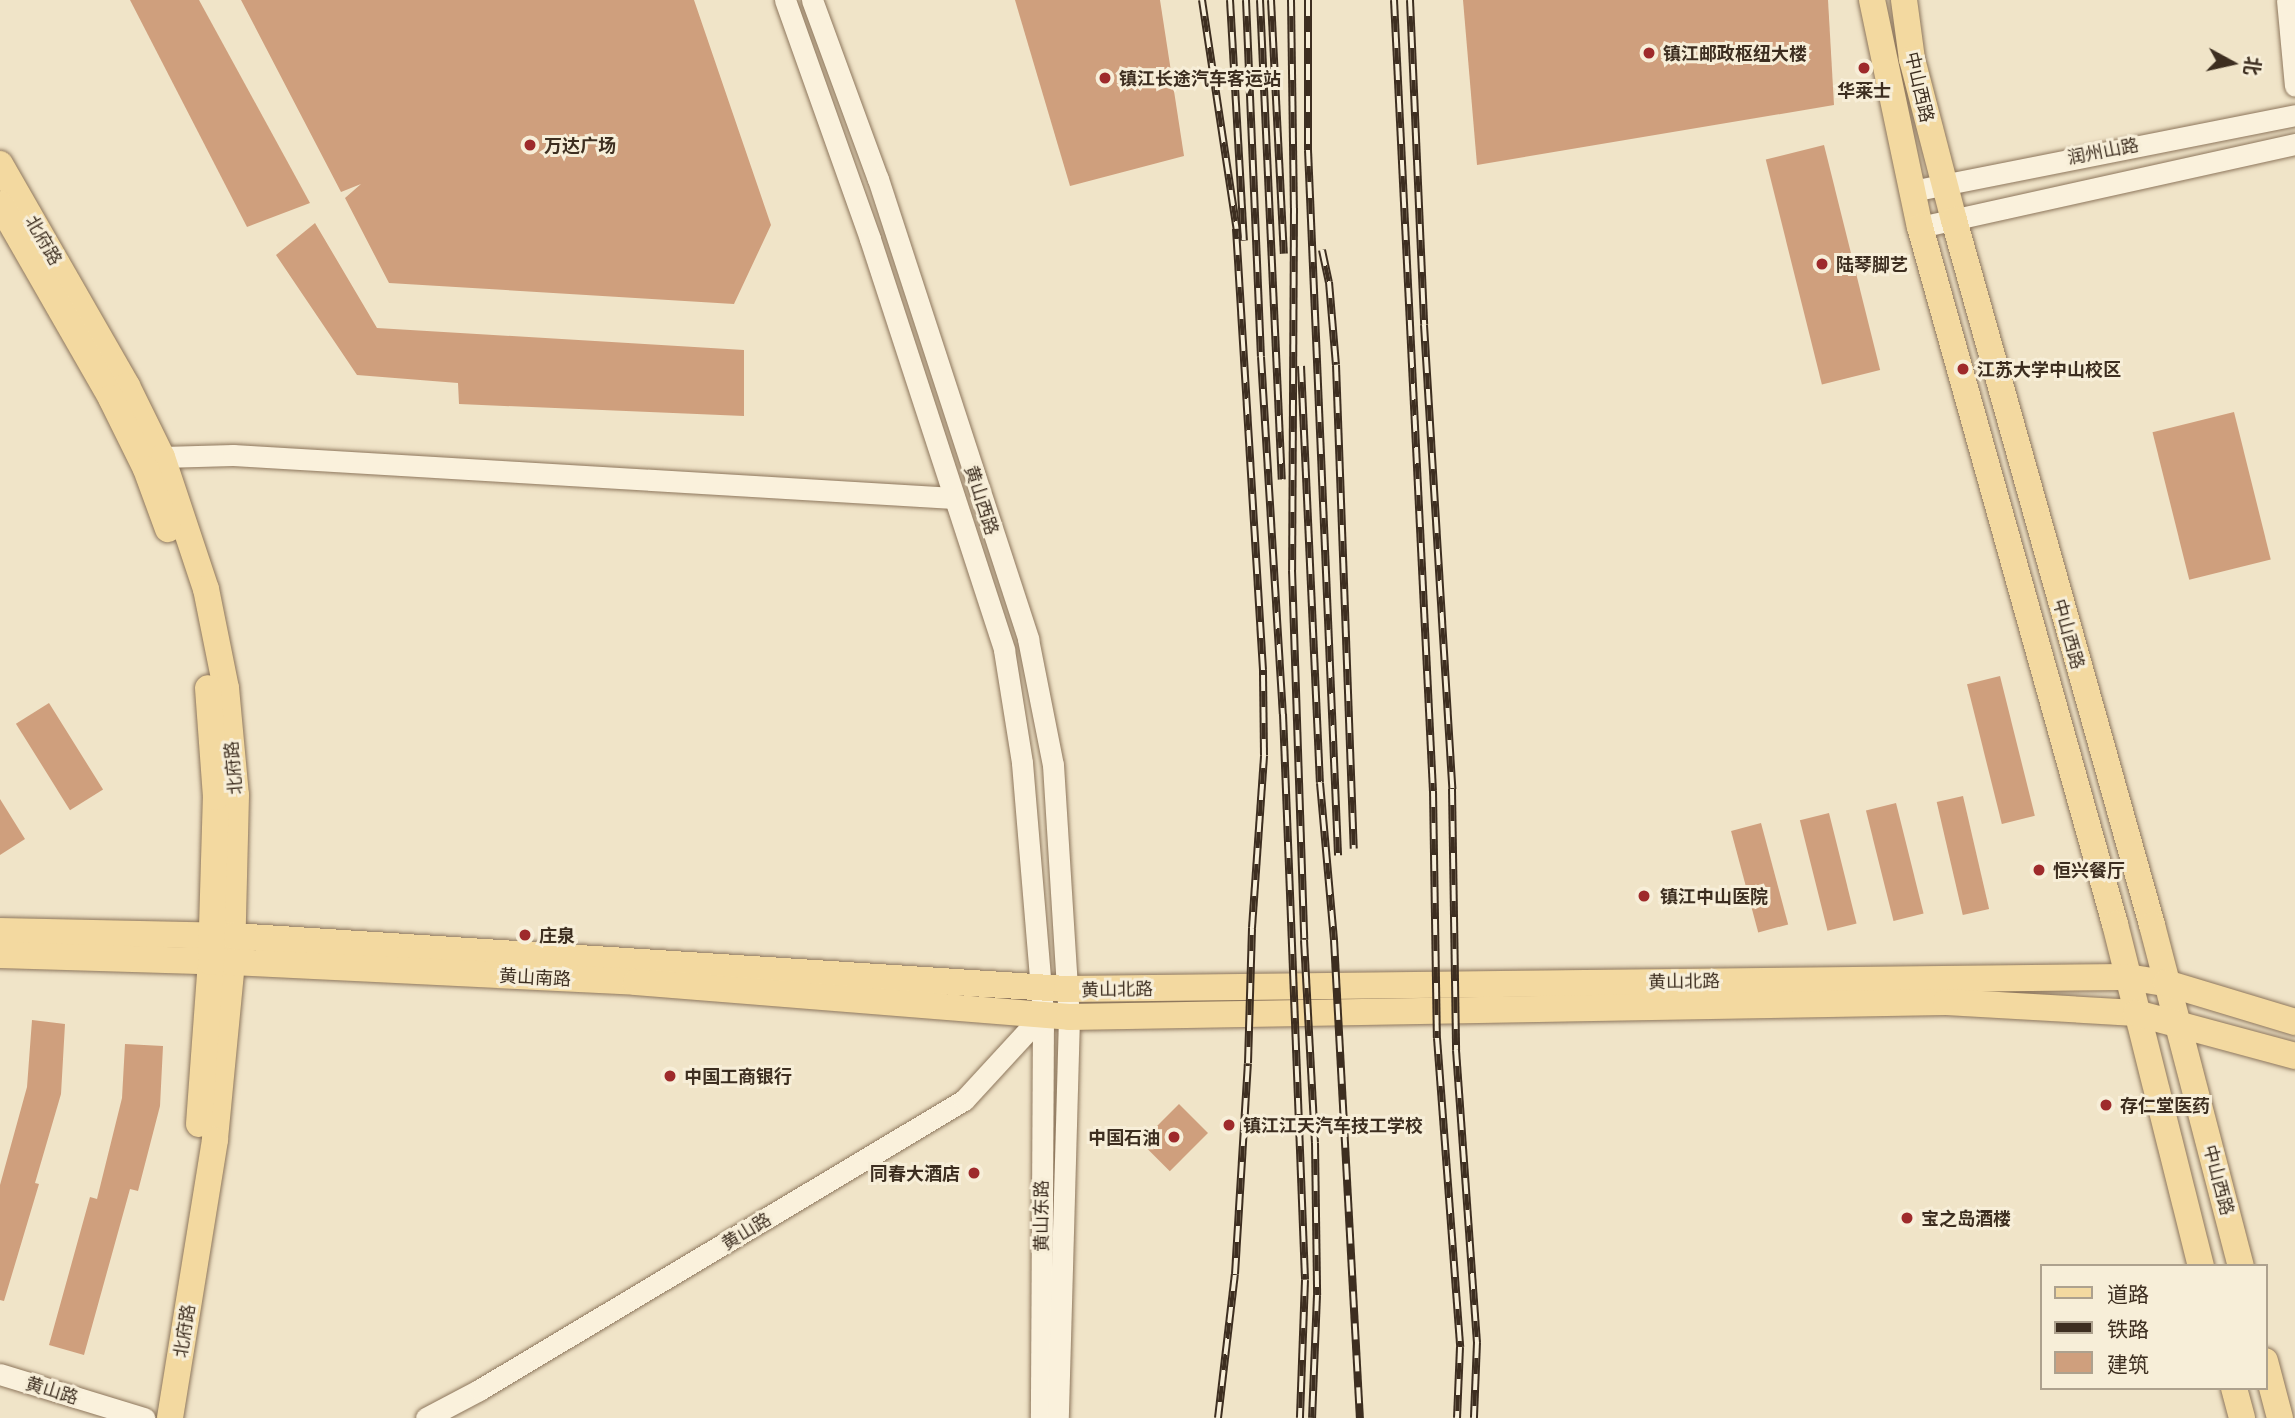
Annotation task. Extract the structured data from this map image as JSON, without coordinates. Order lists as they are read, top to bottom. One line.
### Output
{"streets":{"main road":["中山西路","北府路","黄山南路","黄山北路"],"street":["润州山路","黄山西路","黄山东路","黄山路"]},"crossings":[["中山西路","润州山路"],["中山西路","黄山北路"],["北府路","黄山南路"],["黄山西路","黄山南路"],["黄山西路","黄山北路"],["黄山西路","黄山东路"],["黄山西路","黄山路"],["黄山南路","黄山北路"],["黄山南路","黄山东路"],["黄山南路","黄山路"],["黄山北路","黄山东路"],["黄山北路","黄山路"],["黄山东路","黄山路"]],"places":["镇江邮政枢纽大楼","华莱士","镇江长途汽车客运站","万达广场","陆琴脚艺","江苏大学中山校区","恒兴餐厅","镇江中山医院","庄泉","中国工商银行","存仁堂医药","镇江江天汽车技工学校","中国石油","同春大酒店","宝之岛酒楼"],"legend":["道路","铁路","建筑"],"north":"right"}
